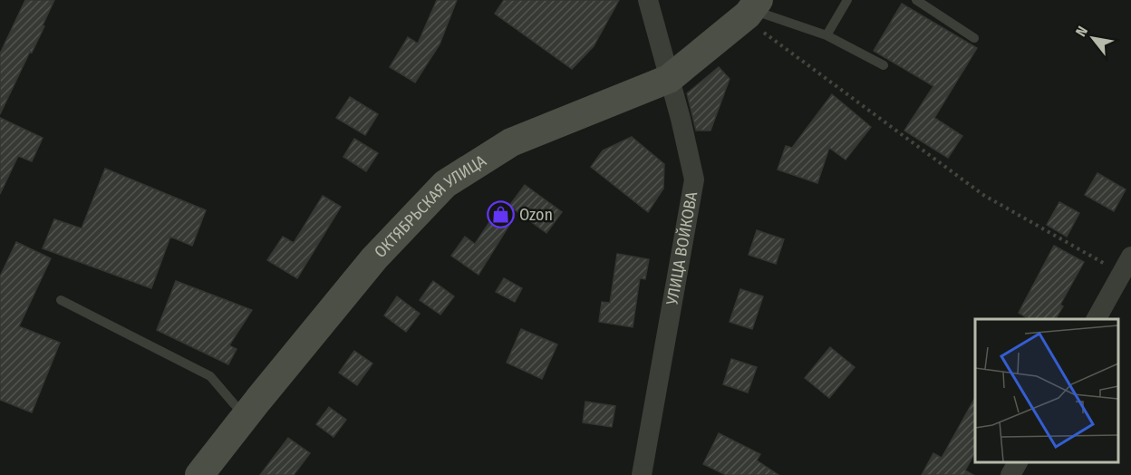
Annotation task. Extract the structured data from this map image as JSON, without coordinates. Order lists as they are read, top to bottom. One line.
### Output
{"streets":{"main road":["ОКТЯБРЬСКАЯ УЛИЦА"],"street":["УЛИЦА ВОЙКОВА"]},"crossings":[["ОКТЯБРЬСКАЯ УЛИЦА","УЛИЦА ВОЙКОВА"]],"places":{"shop":["Ozon"]},"north":"top left"}
